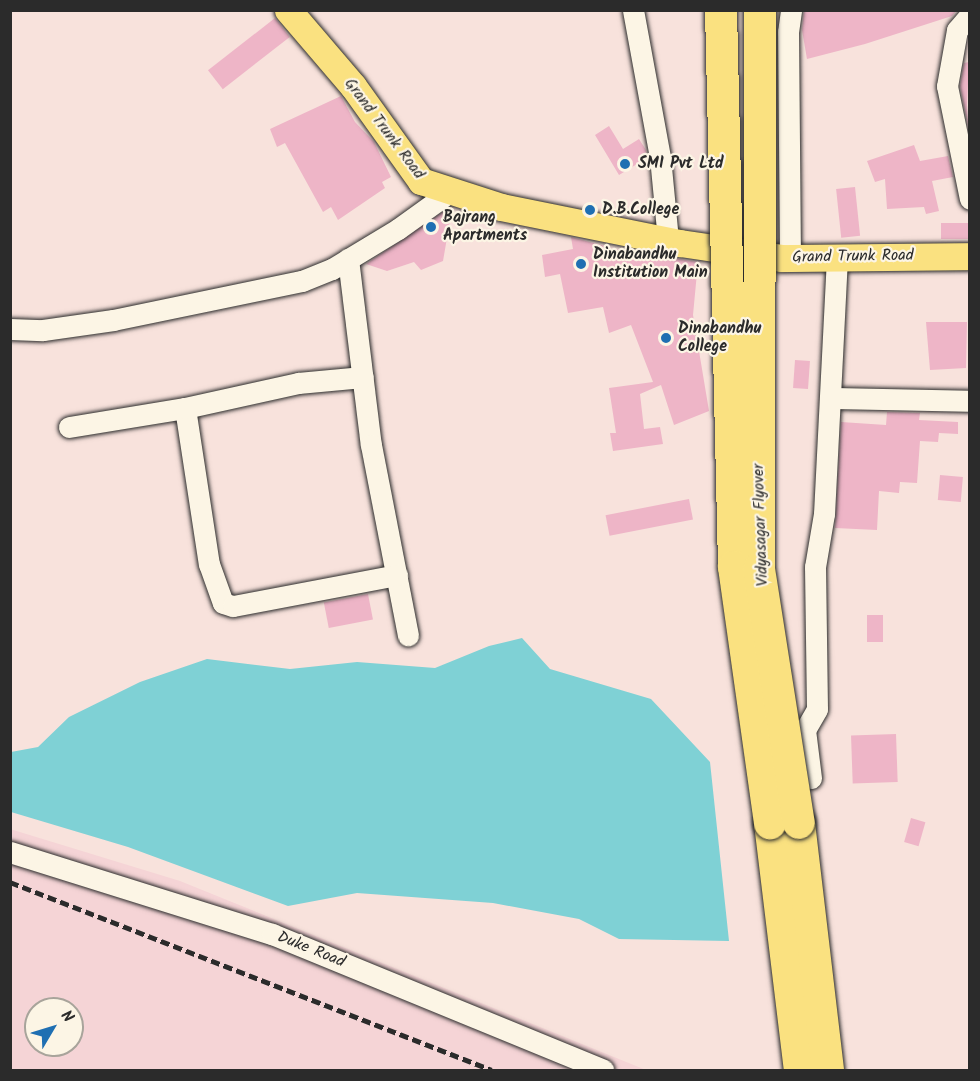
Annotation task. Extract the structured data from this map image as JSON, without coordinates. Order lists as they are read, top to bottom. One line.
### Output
{"streets":{"highway":["Vidyasagar Flyover"],"main road":["Grand Trunk Road"],"street":["Duke Road"]},"places":["SMI Pvt Ltd","D.B.College","Bajrang Apartments","Dinabandhu Institution Main","Dinabandhu College"],"north":"top right"}
